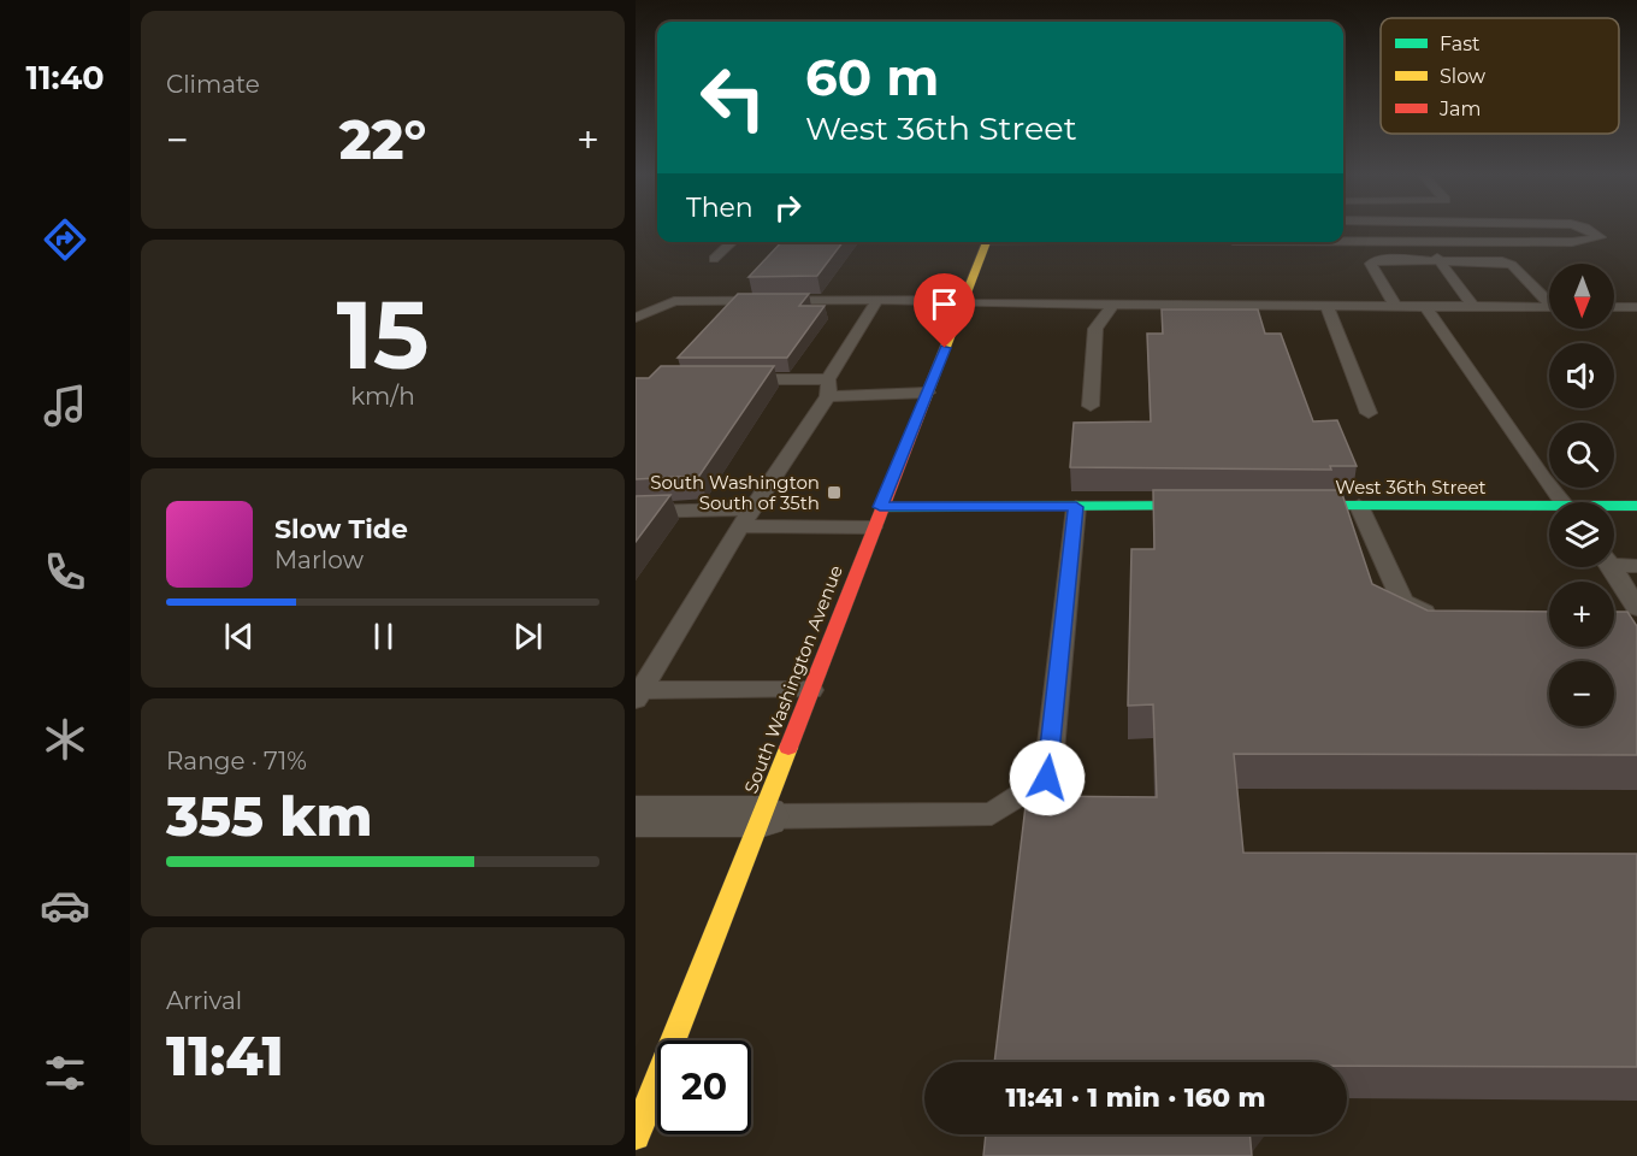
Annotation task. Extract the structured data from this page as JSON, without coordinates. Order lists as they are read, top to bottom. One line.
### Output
{"streets":{"main road":["West 36th Street","South Washington Avenue"]},"places":{"transit":["South Washington South of 35th"]},"legend":["Fast","Slow","Jam"],"north":"bottom","page":{"tabs":"11:40","tile":["Climate",["15","km/h"],["Range · 71%","355 km"],["Arrival","11:41"]],"turn":["60 m","West 36th Street"],"heat":["−","22°","+"],"then":"Then","map_buttons":["+","−"],"song":["Slow Tide","Marlow"],"limit":"20","trip":"11:41 · 1 min · 160 m"}}
